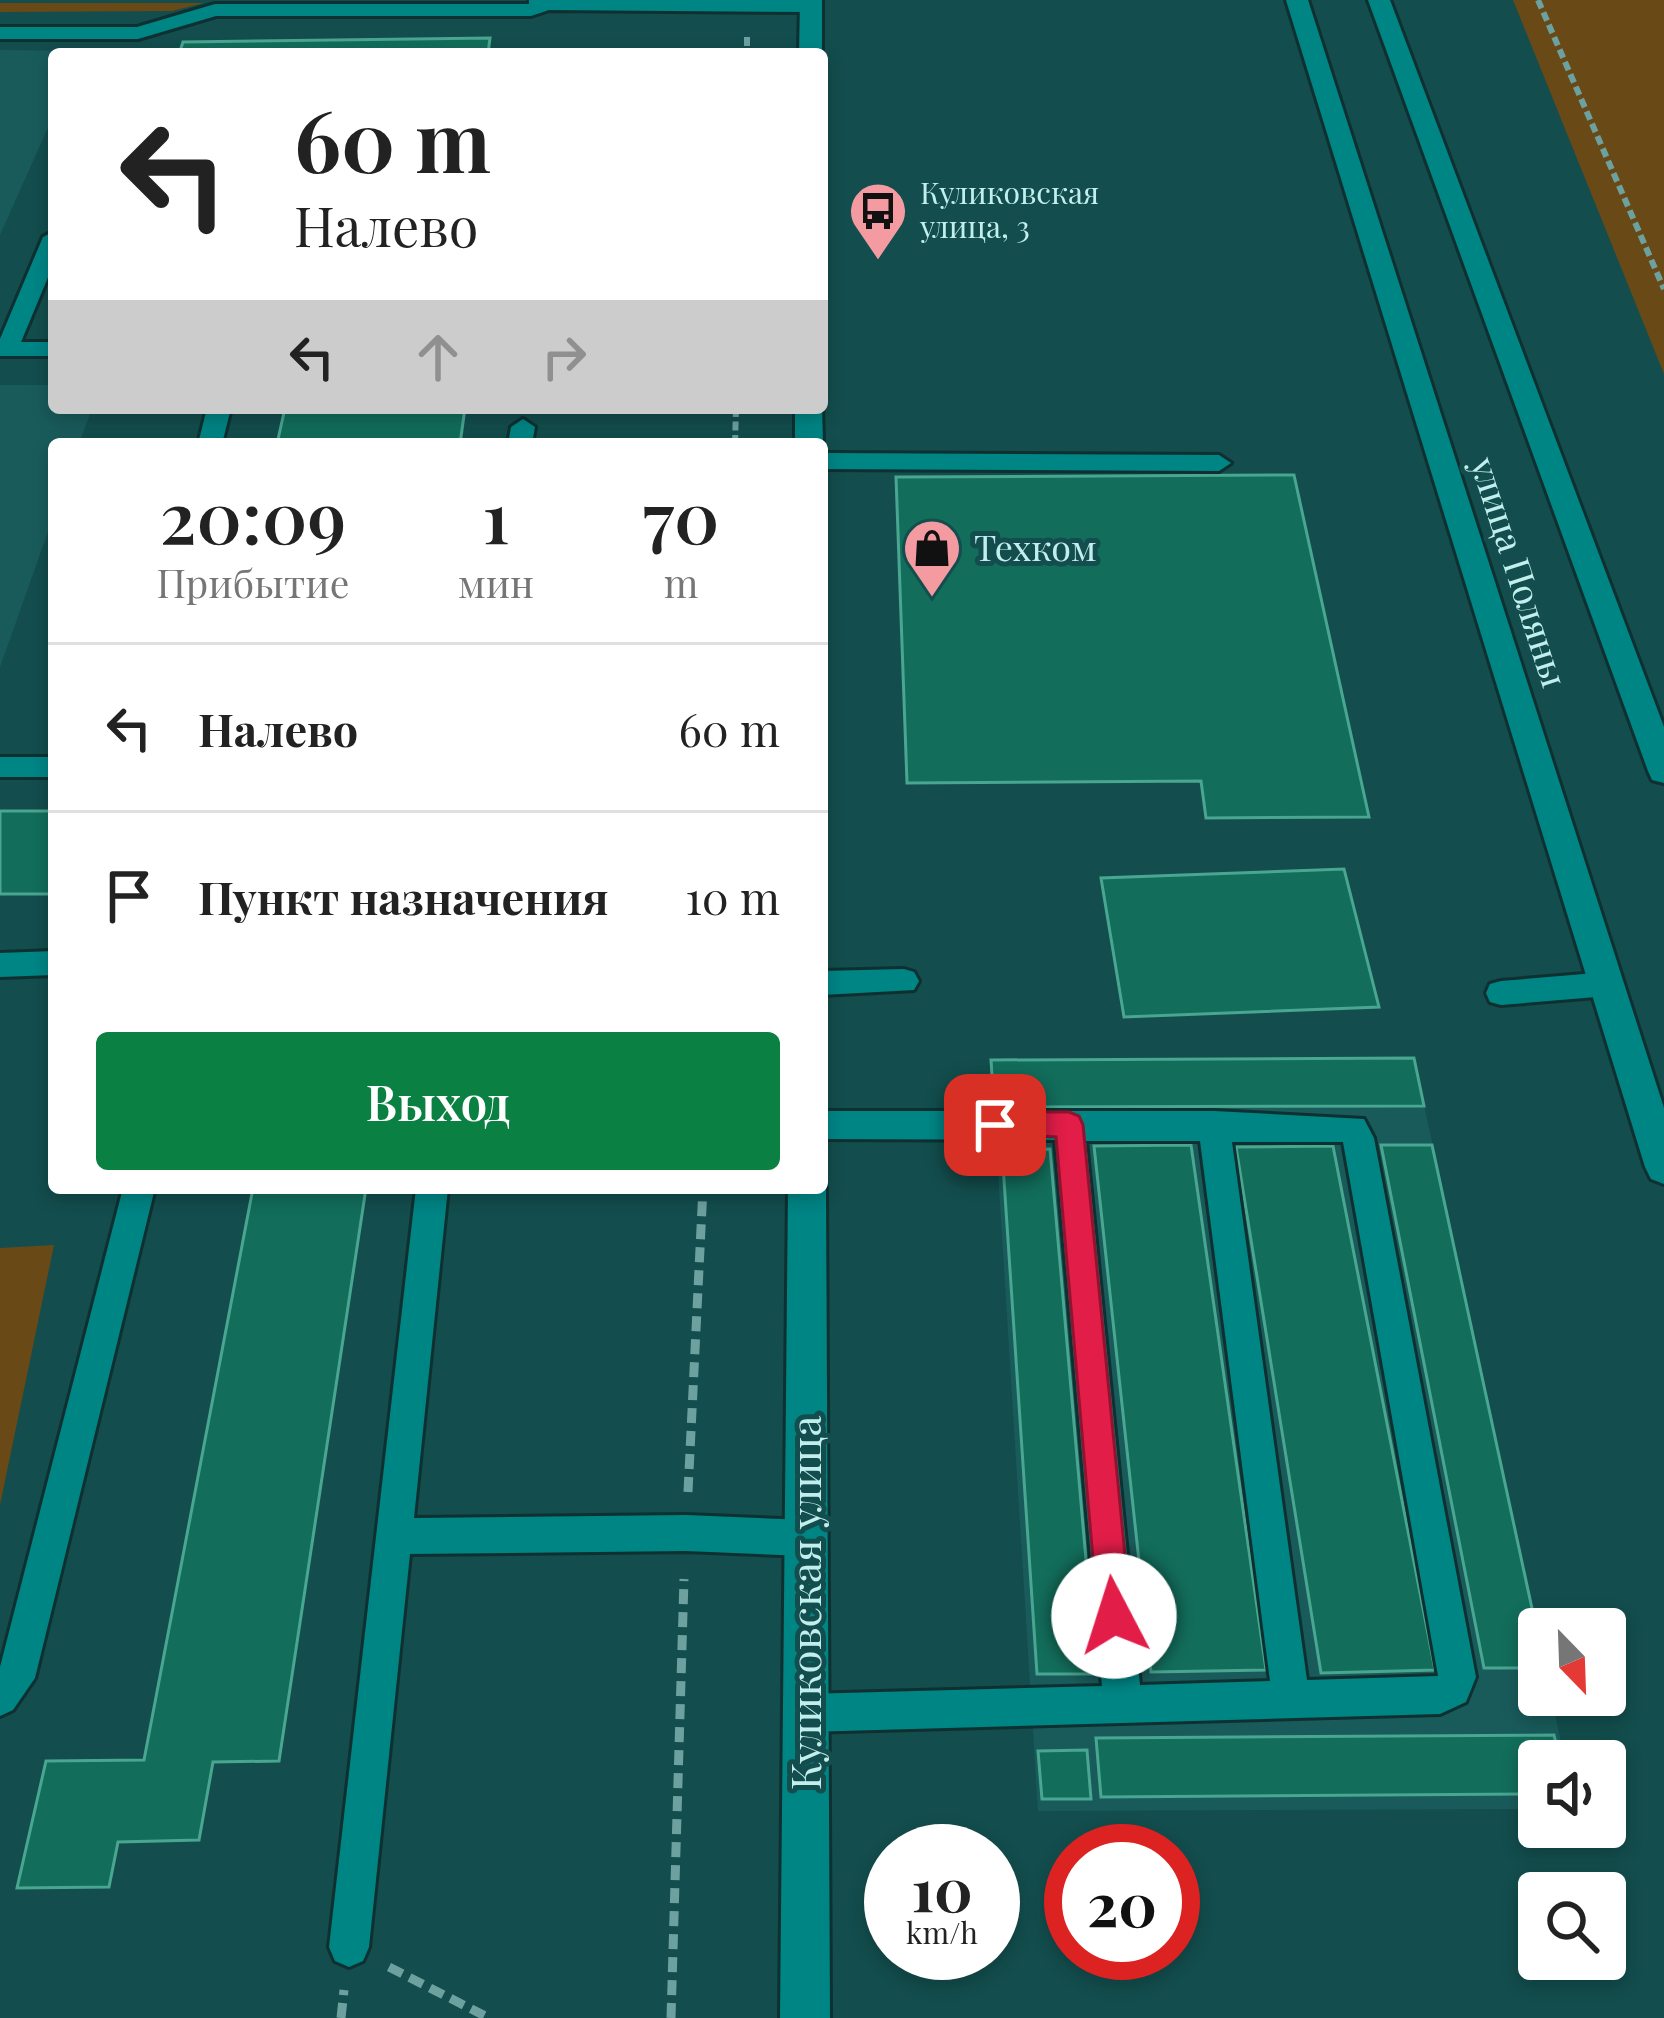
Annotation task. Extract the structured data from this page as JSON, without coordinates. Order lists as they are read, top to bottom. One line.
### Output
{"streets":{"main road":["улица Поляны","Куликовская улица"]},"places":{"bus stop":["Куликовская улица, 3"],"shop":["Техком"]},"north":"bottom right","page":{"turn":["60 m","Налево"],"eta":["20:09","Прибытие","1","мин","70","m"],"list":[{"name":"Налево","value":"60 m"},{"name":"Пункт назначения","value":"10 m"}],"buttons":"Выход","speed":"10 km/h","limit":"20"}}
